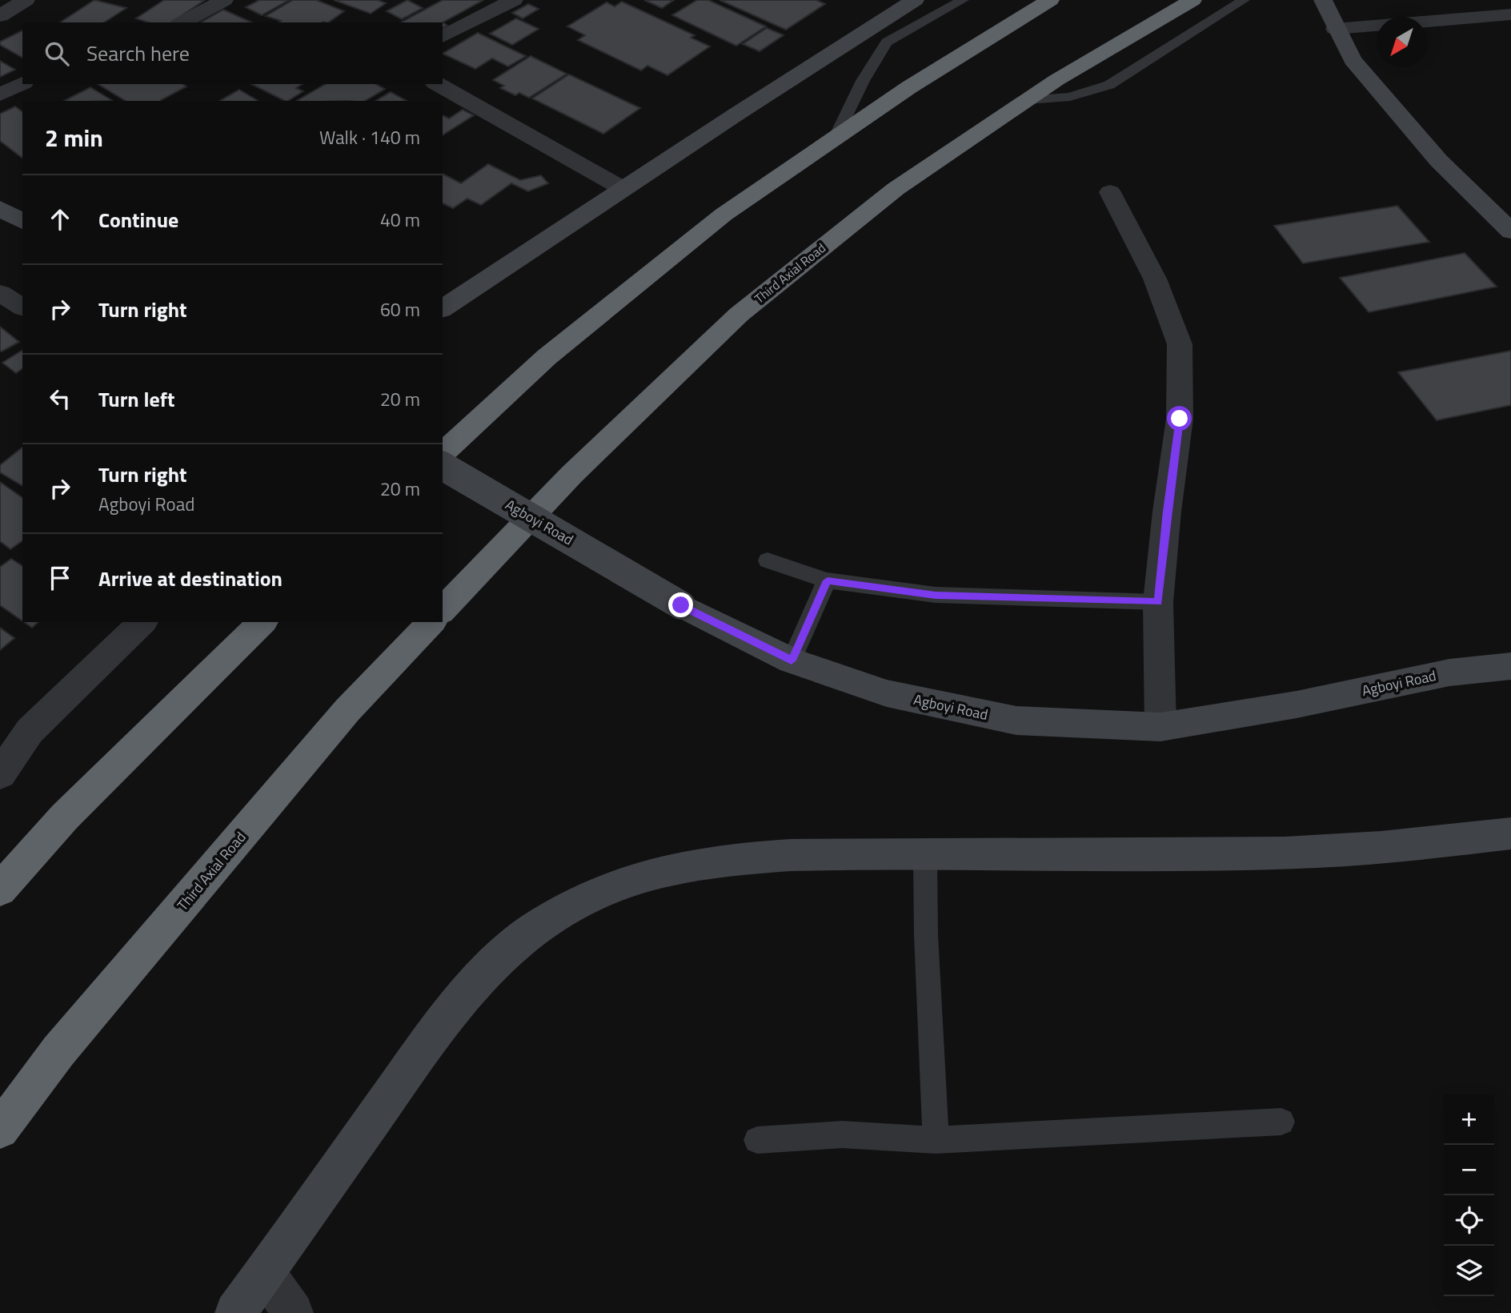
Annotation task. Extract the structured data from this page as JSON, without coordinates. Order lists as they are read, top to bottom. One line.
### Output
{"streets":{"highway":["Third Axial Road"],"street":["Agboyi Road"]},"north":"bottom left","page":{"search":"Search here","heading":["2 min","Walk · 140 m"],"list":[["Continue","40 m"],["Turn right","60 m"],["Turn left","20 m"],["Turn right","Agboyi Road","20 m"],"Arrive at destination"],"map_buttons":["+","−"]}}
